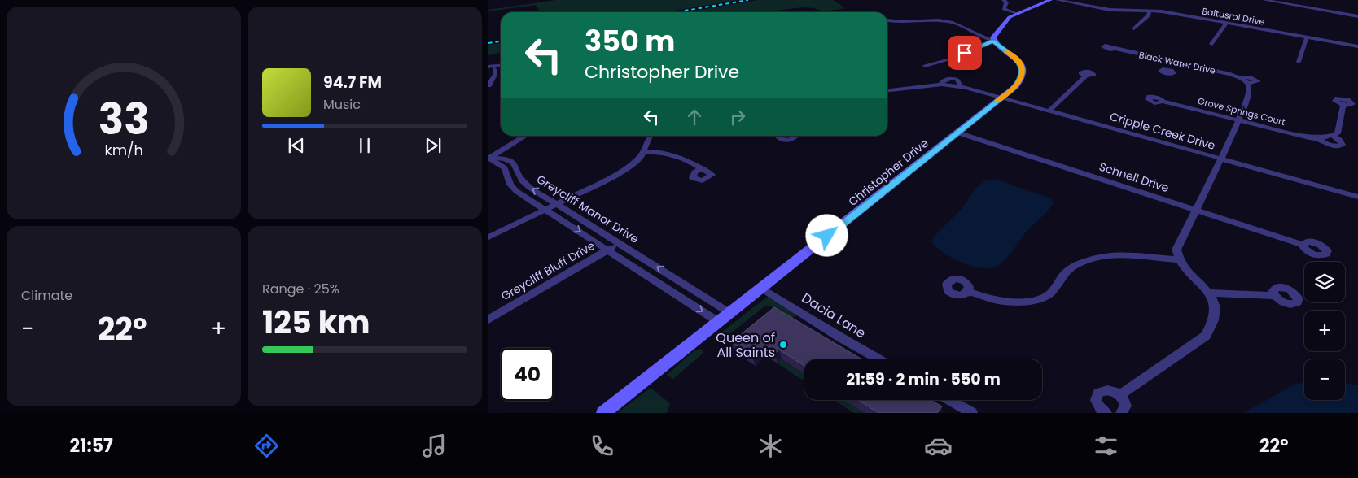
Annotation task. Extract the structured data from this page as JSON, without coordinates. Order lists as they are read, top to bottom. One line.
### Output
{"streets":{"street":["Baltusrol Drive","Black Water Drive","Grove Springs Court","Cripple Creek Drive","Christopher Drive","Schnell Drive","Greycliff Manor Drive","Greycliff Bluff Drive","Dacia Lane"]},"crossings":[["Black Water Drive","Grove Springs Court"],["Black Water Drive","Cripple Creek Drive"],["Black Water Drive","Schnell Drive"],["Cripple Creek Drive","Christopher Drive"],["Christopher Drive","Schnell Drive"],["Christopher Drive","Greycliff Manor Drive"],["Christopher Drive","Dacia Lane"],["Greycliff Manor Drive","Greycliff Bluff Drive"]],"places":["Queen of All Saints"],"page":{"turn":["350 m","Christopher Drive"],"song":["94.7 FM","Music"],"tile":["Climate",["Range · 25%","125 km"]],"map_buttons":["+","−"],"heat":["−","22°","+"],"limit":"40","trip":"21:59 · 2 min · 550 m","tabs":["21:57","22°"],"gauge":["33","km/h"]}}
